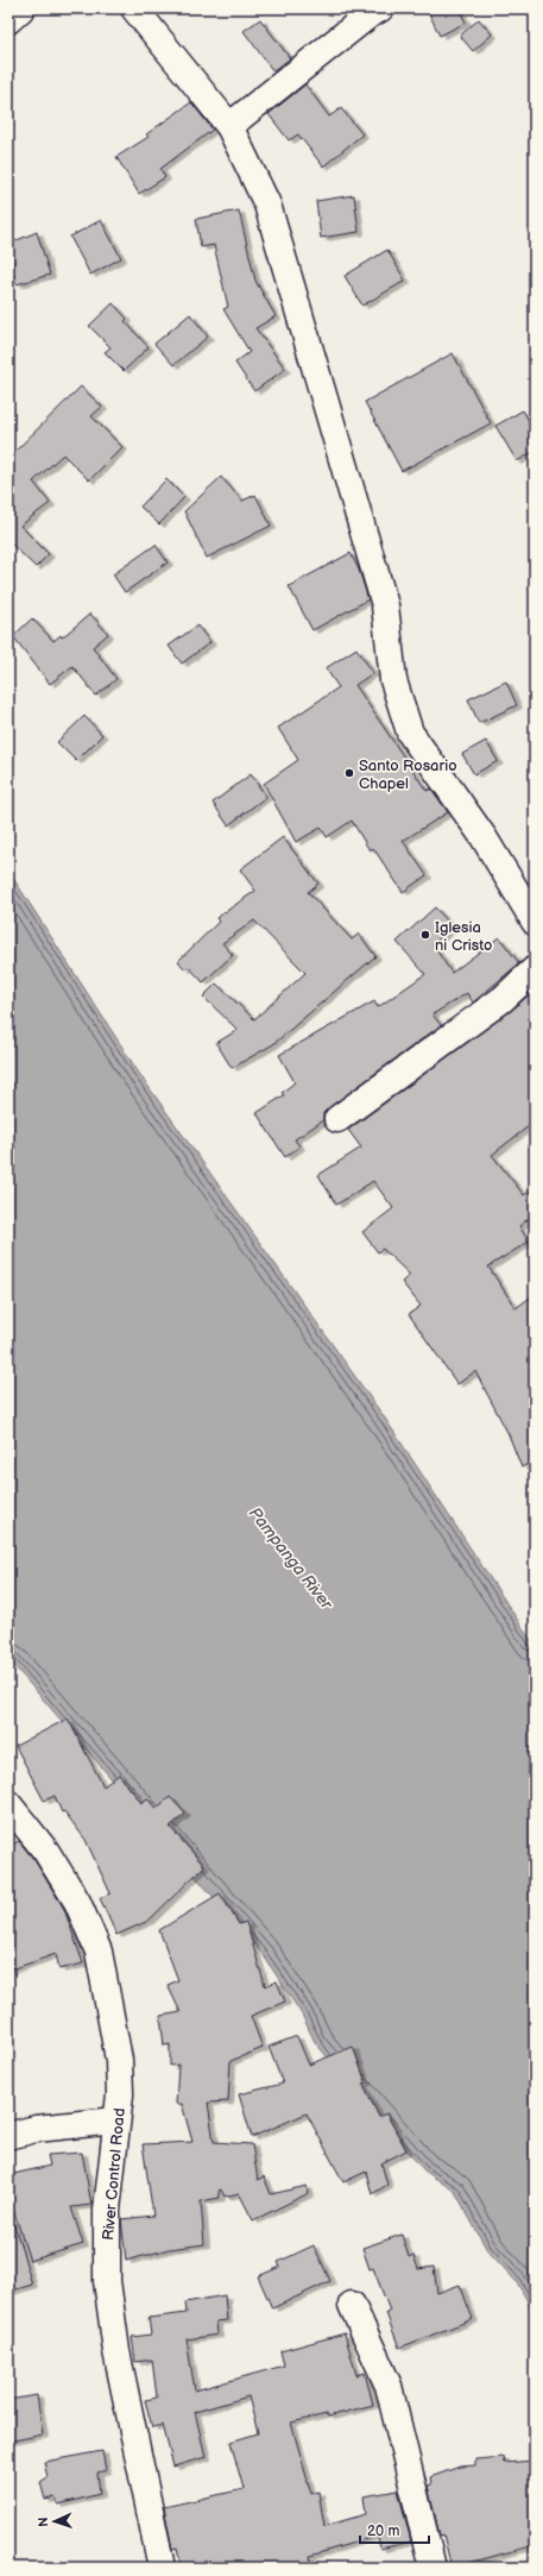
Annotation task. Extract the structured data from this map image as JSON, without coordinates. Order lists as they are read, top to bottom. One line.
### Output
{"streets":{"main road":["River Control Road"]},"water":["Pampanga River"],"places":["Santo Rosario Chapel","Iglesia ni Cristo"],"scale_bar":"20 m","north":"left"}
